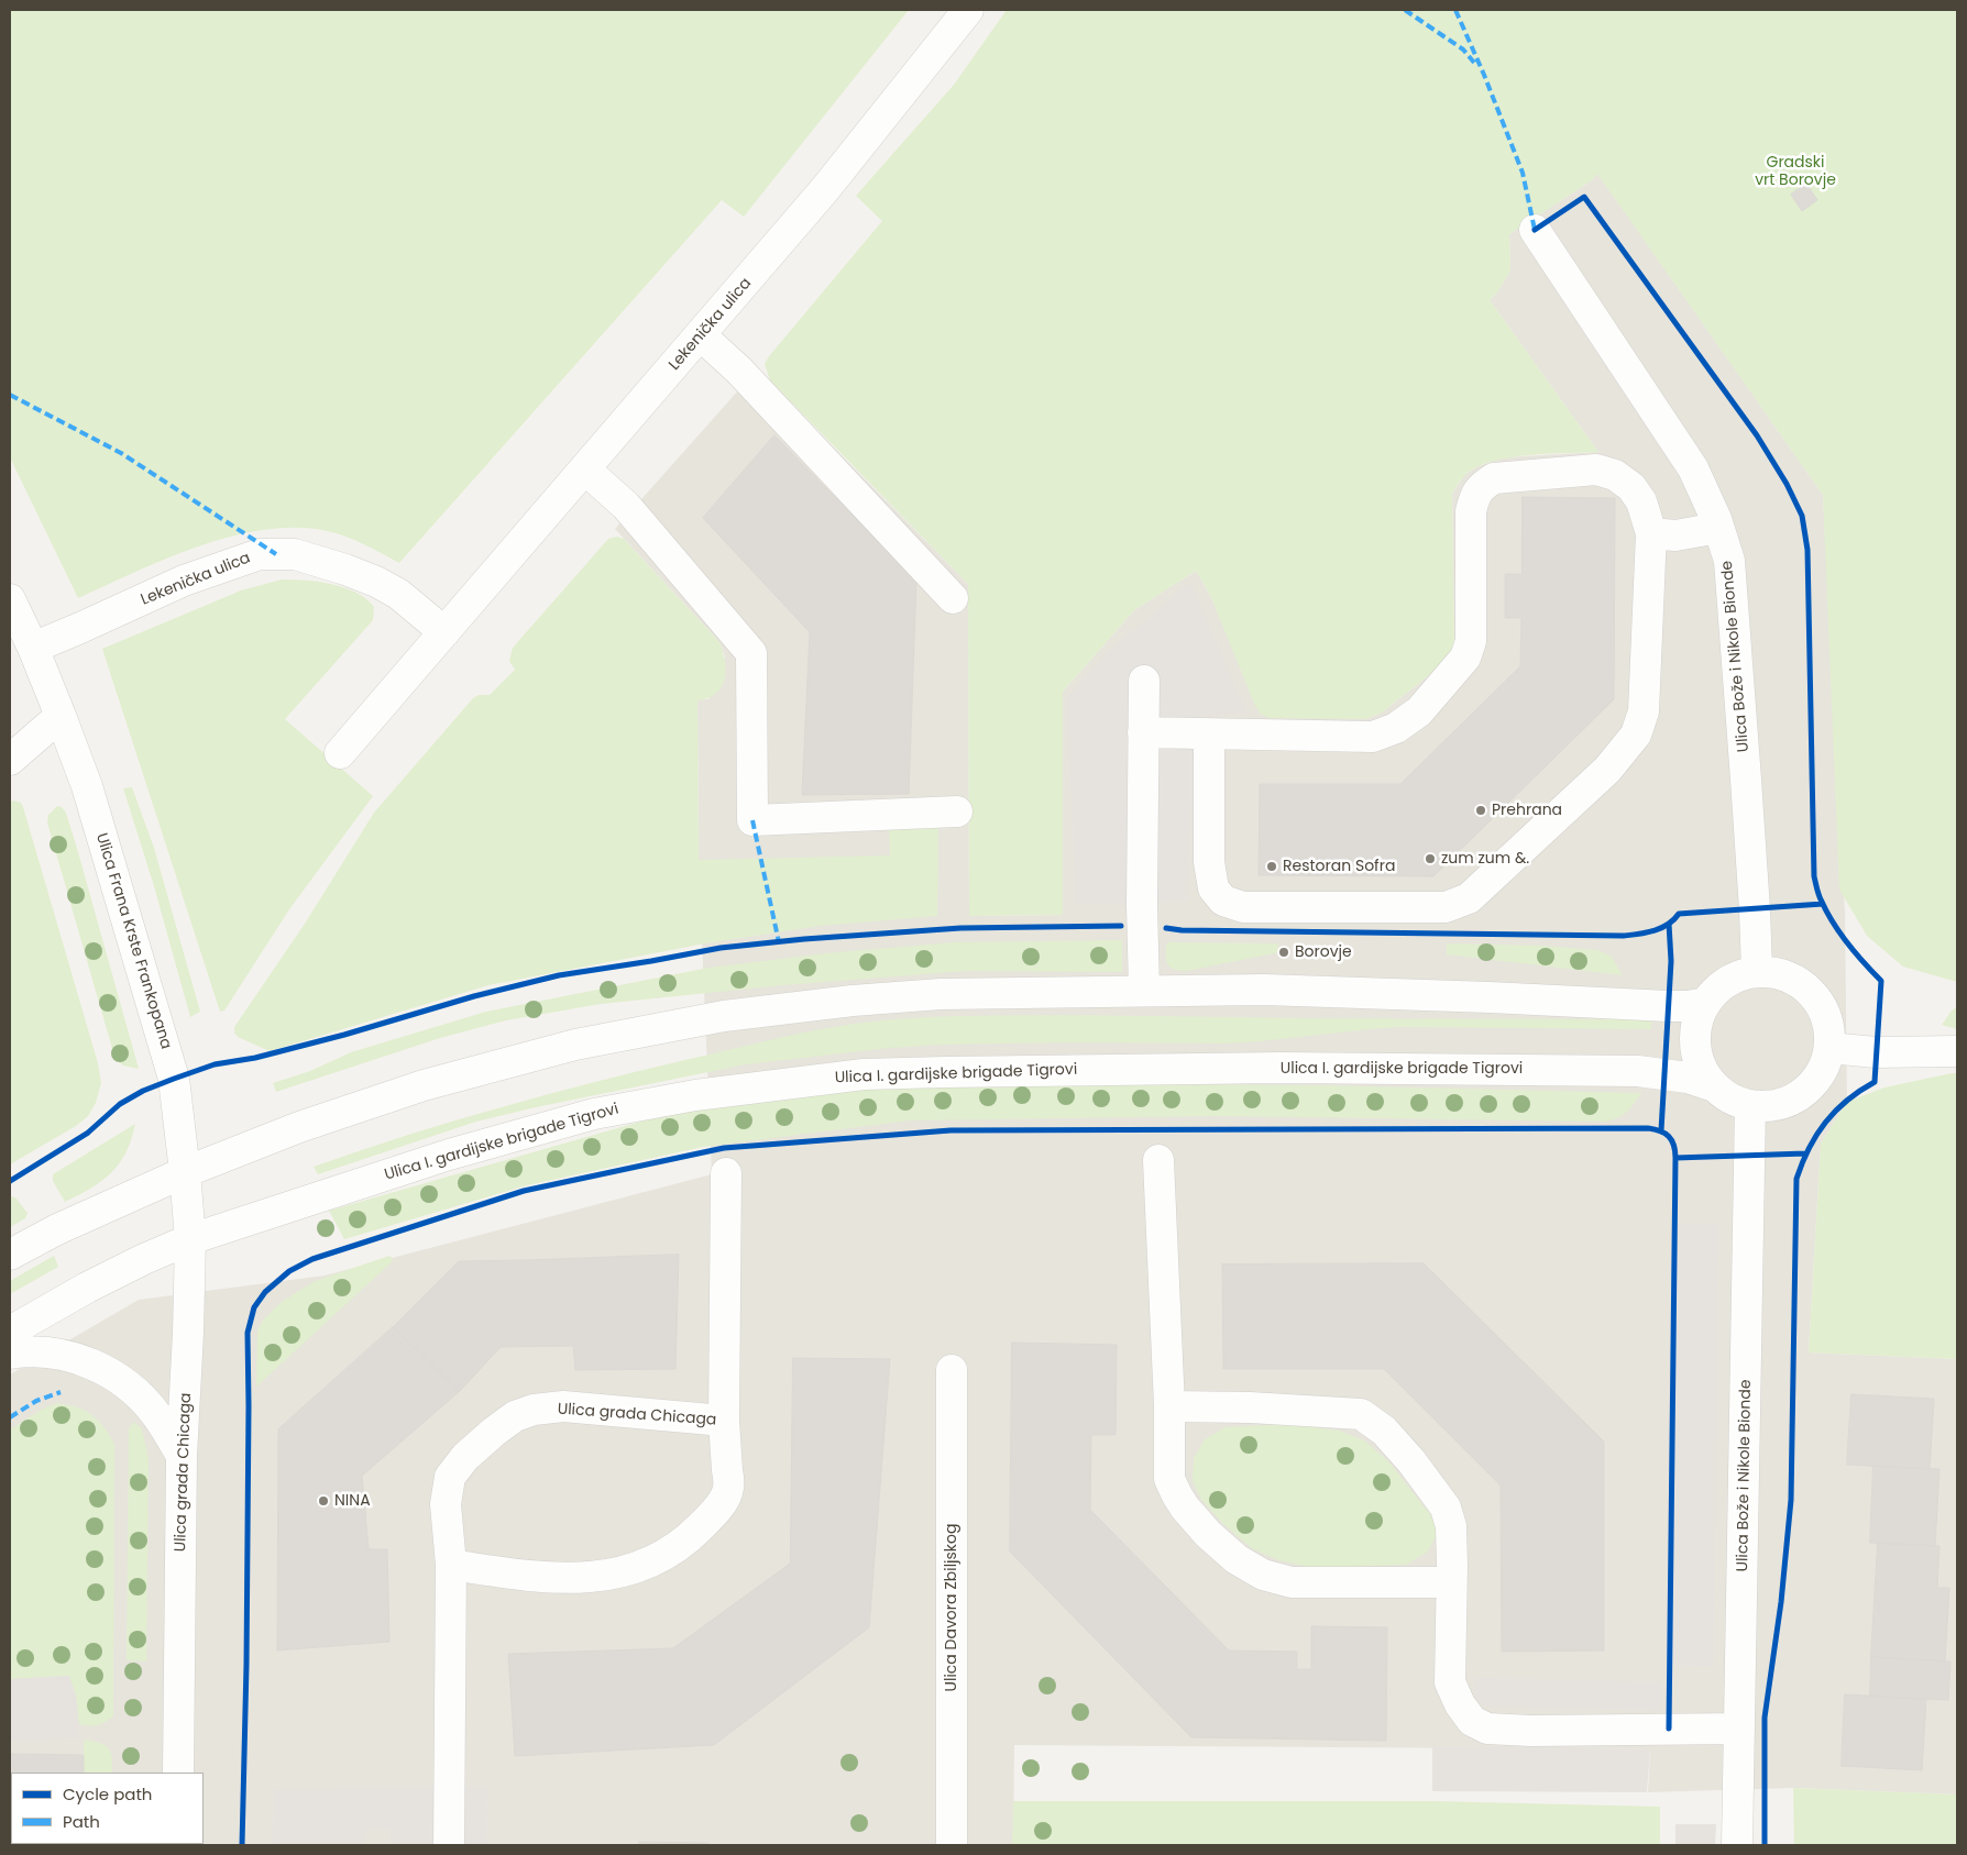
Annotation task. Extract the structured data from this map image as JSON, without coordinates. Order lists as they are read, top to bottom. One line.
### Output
{"streets":{"street":["Lekenička ulica","Ulica Bože i Nikole Bionde","Ulica Frana Krste Frankopana","Ulica I. gardijske brigade Tigrovi","Ulica grada Chicaga","Ulica Davora Zbiljskog"]},"crossings":[["Lekenička ulica","Ulica Frana Krste Frankopana"],["Ulica Bože i Nikole Bionde","Ulica I. gardijske brigade Tigrovi"],["Ulica Frana Krste Frankopana","Ulica grada Chicaga"],["Ulica I. gardijske brigade Tigrovi","Ulica grada Chicaga"]],"parks":["Gradski vrt Borovje"],"places":["Prehrana","zum zum &.","Restoran Sofra","Borovje","NINA"],"legend":["Cycle path","Path"]}
